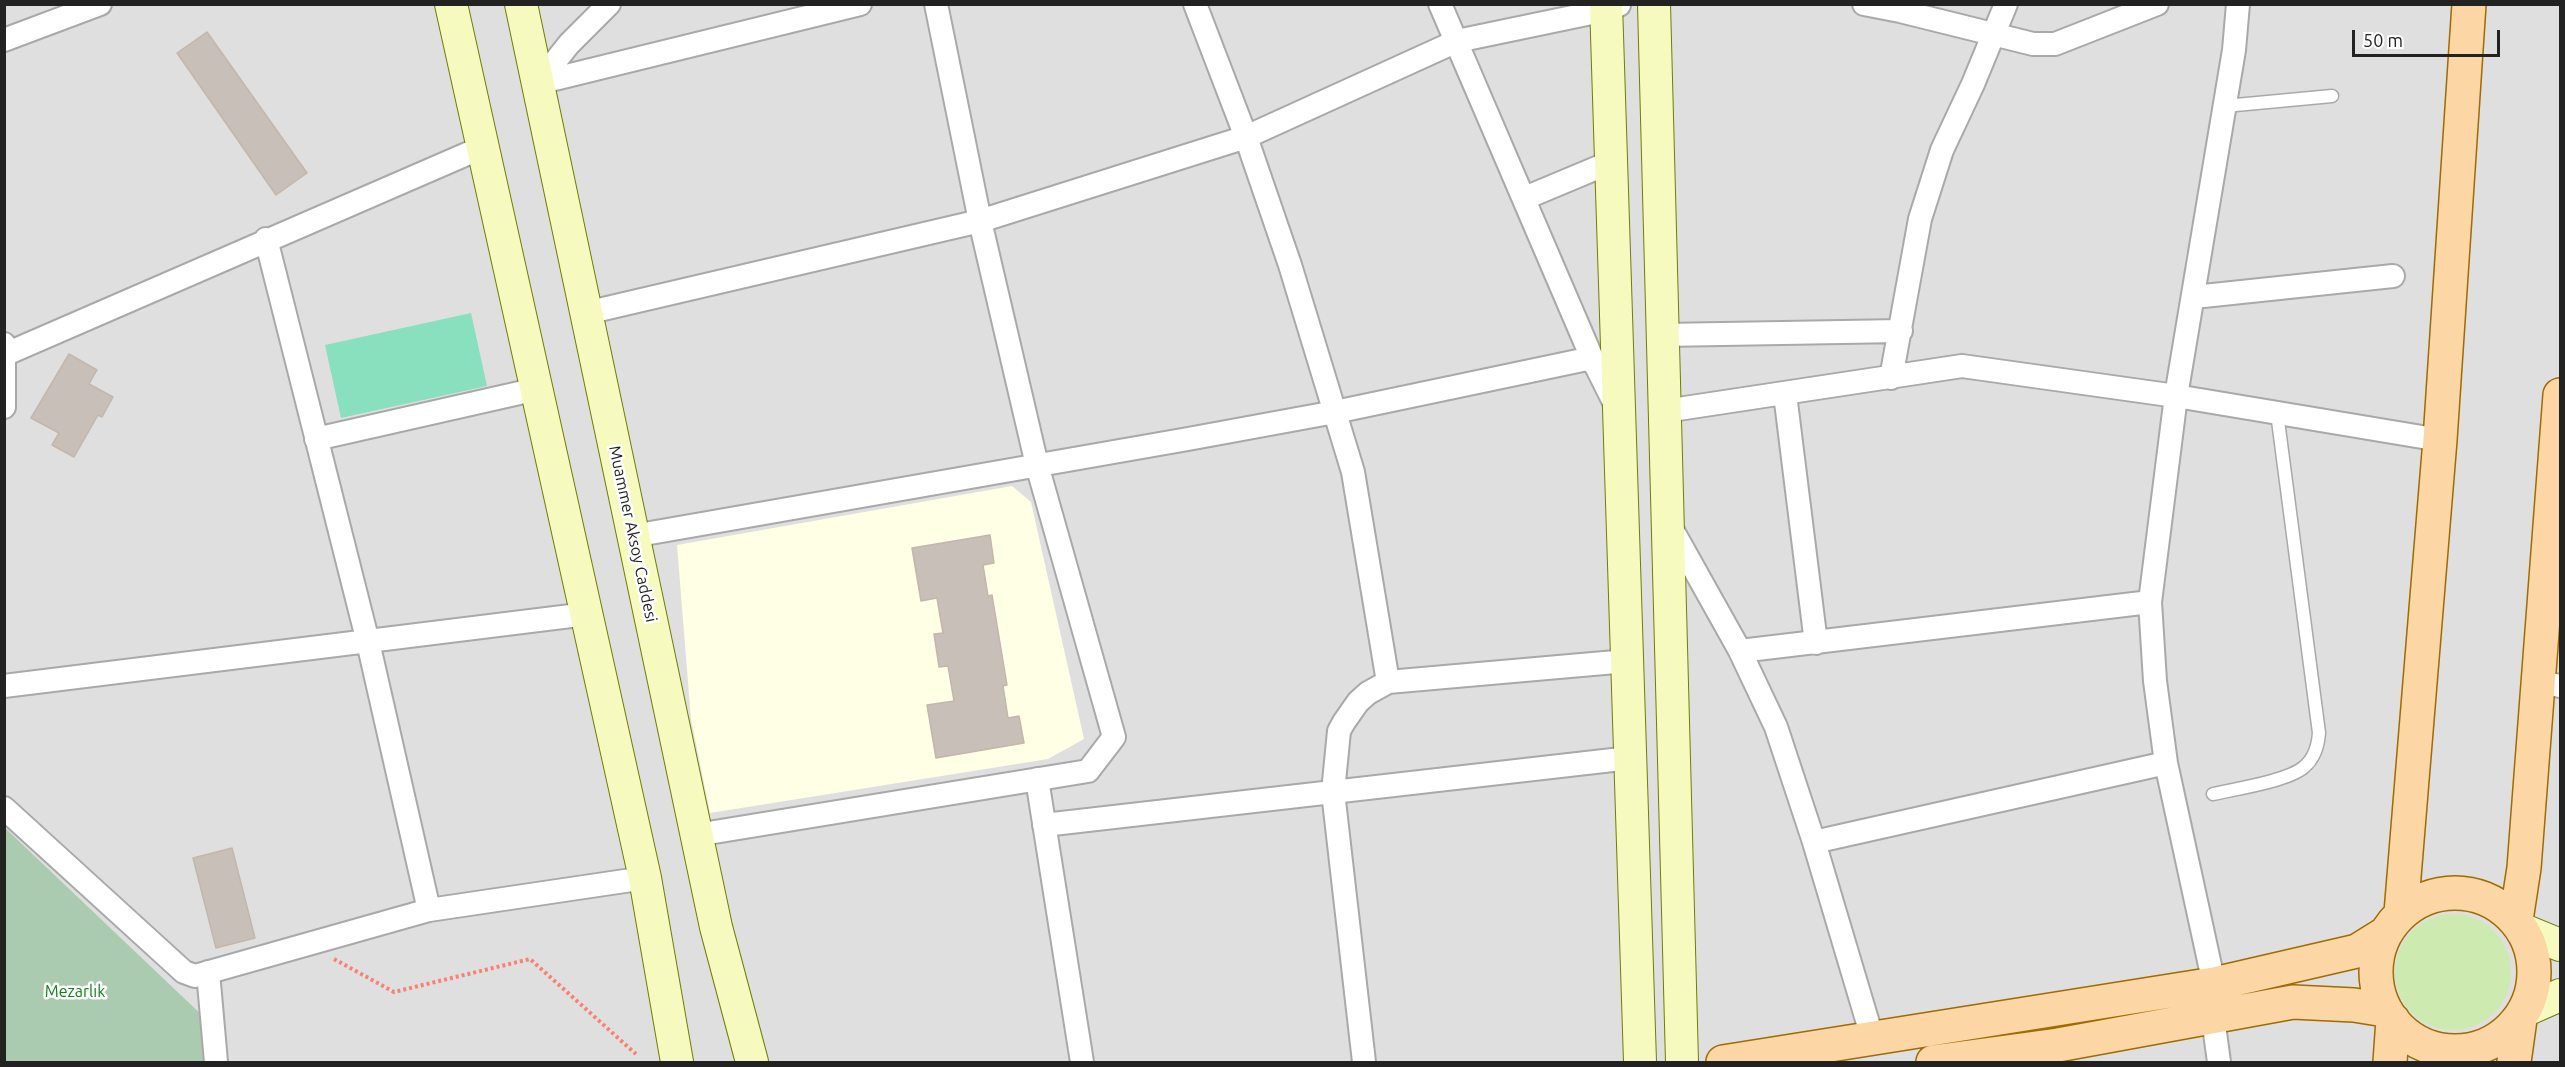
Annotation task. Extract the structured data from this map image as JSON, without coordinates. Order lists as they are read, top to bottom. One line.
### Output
{"streets":{"street":["Muammer Aksoy Caddesi"]},"parks":["Mezarlık"],"scale_bar":"50 m"}
